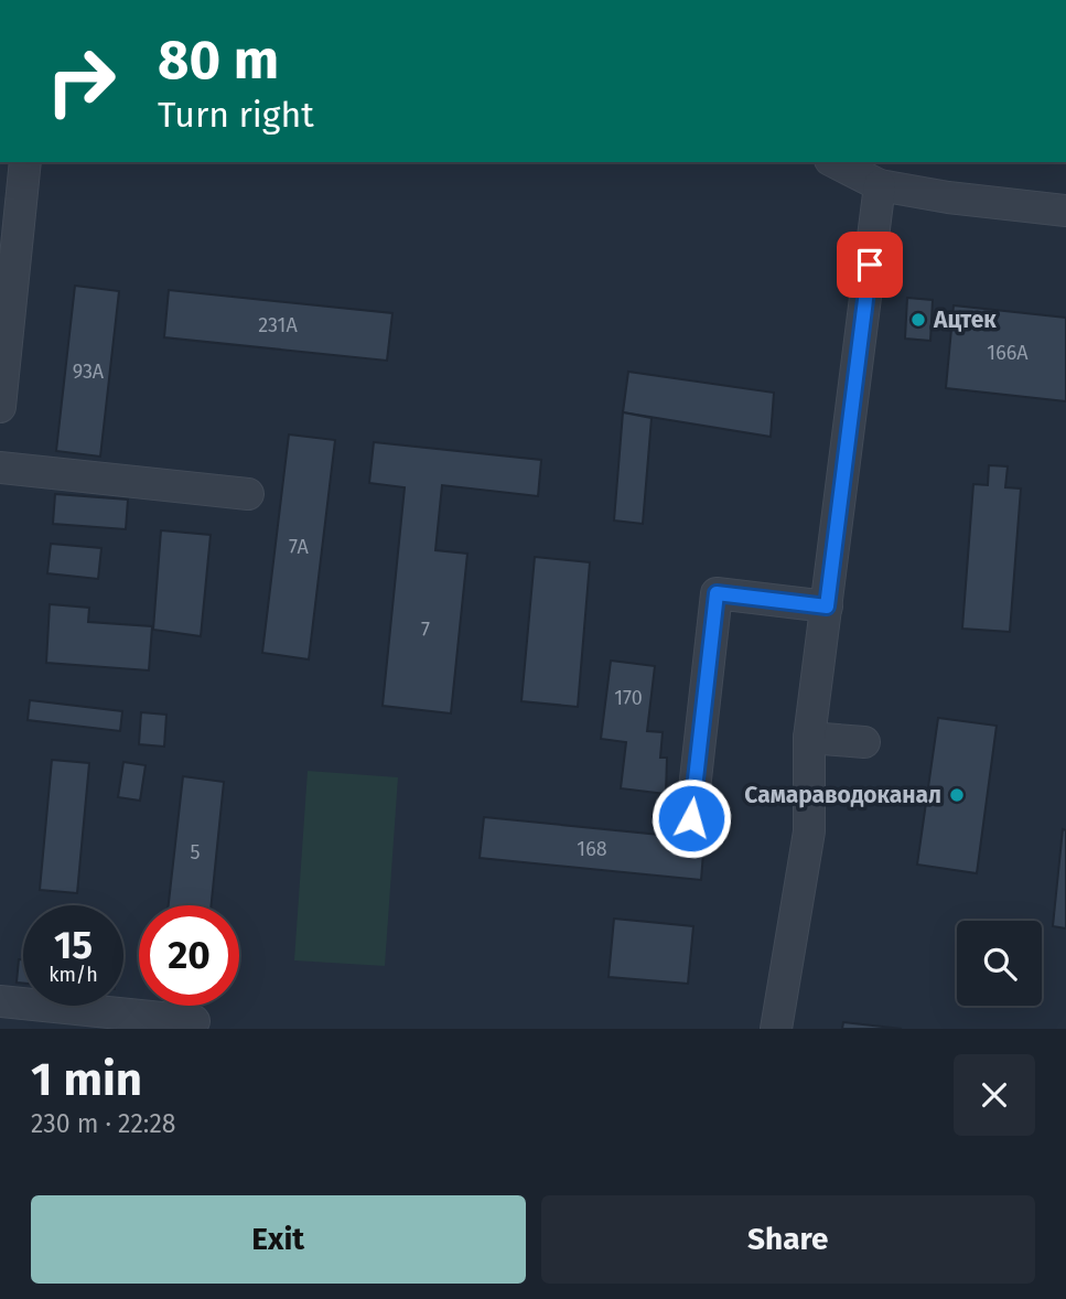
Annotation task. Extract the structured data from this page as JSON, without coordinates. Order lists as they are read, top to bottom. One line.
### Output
{"places":["Ацтек","Самараводоканал"],"house_numbers":["231А","166А","93А","7А","7","170","168","5"],"page":{"turn":["80 m","Turn right"],"speed":"15 km/h","limit":"20","heading":["1 min","230 m · 22:28"],"buttons":["Exit","Share"]}}
